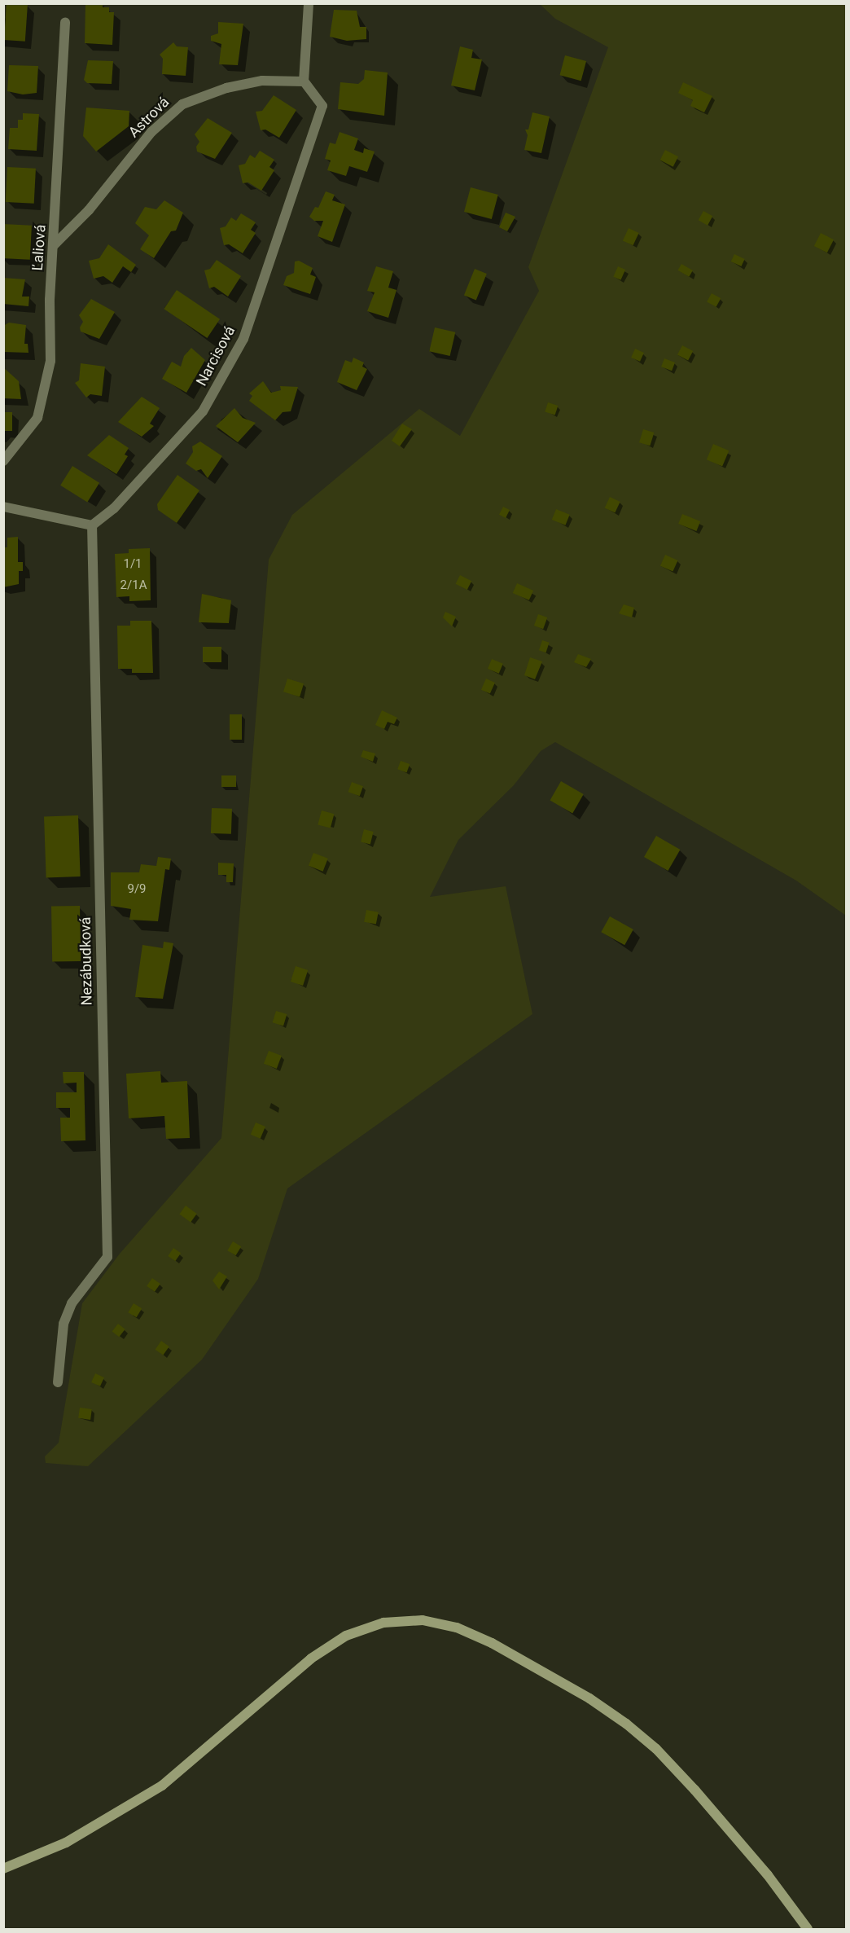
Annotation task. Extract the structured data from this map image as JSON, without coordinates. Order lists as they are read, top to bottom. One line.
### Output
{"streets":{"street":["Astrová","Ľaliová","Narcisová","Nezábudková"]},"crossings":[["Astrová","Ľaliová"],["Astrová","Narcisová"],["Narcisová","Nezábudková"]],"house_numbers":["1/1","2/1A","9/9"]}
